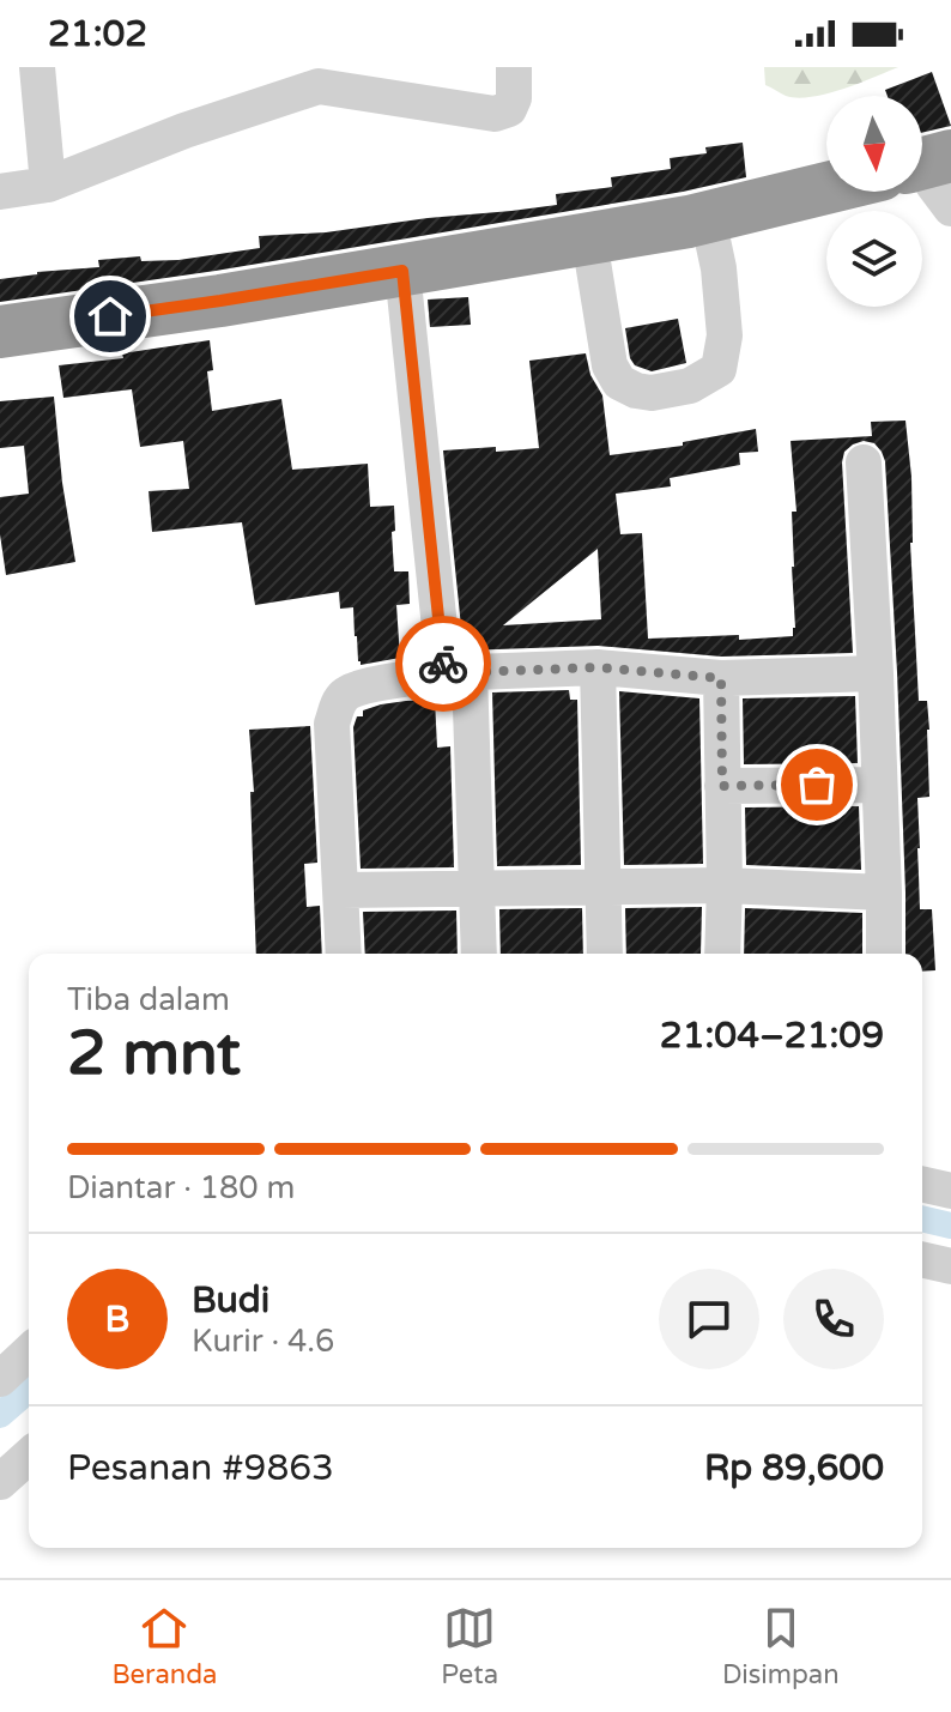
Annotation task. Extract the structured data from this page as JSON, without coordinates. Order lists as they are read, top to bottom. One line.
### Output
{"north":"bottom","page":{"status":"21:02","heading":["2 mnt","Tiba dalam","21:04–21:09"],"panel":["Budi","Kurir · 4.6","Pesanan #9863","Rp 89,600"],"bar":"Diantar · 180 m","round":"B","tabs":["Beranda","Peta","Disimpan"]}}
